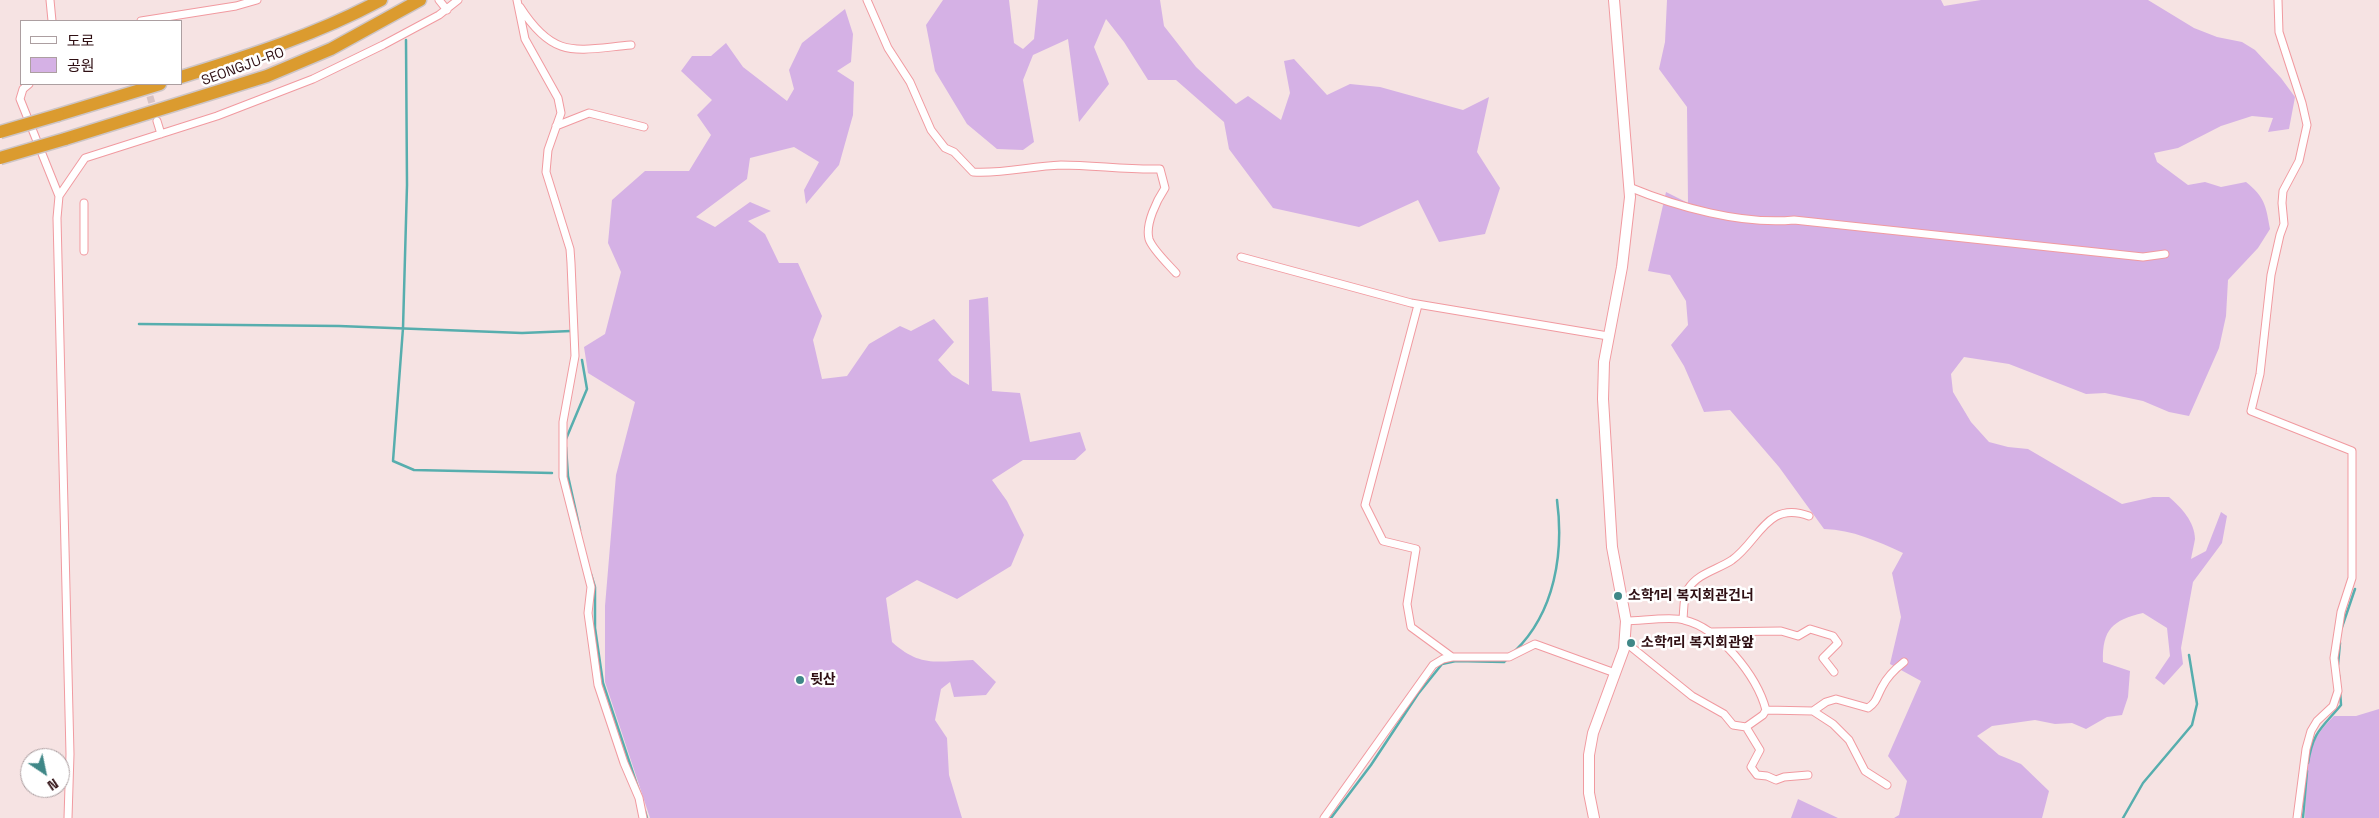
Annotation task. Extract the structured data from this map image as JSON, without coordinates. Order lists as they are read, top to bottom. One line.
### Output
{"streets":{"highway":["SEONGJU-RO"]},"places":["소학1리 복지회관건너","소학1리 복지회관앞","뒷산"],"legend":["도로","공원"],"north":"bottom right"}
